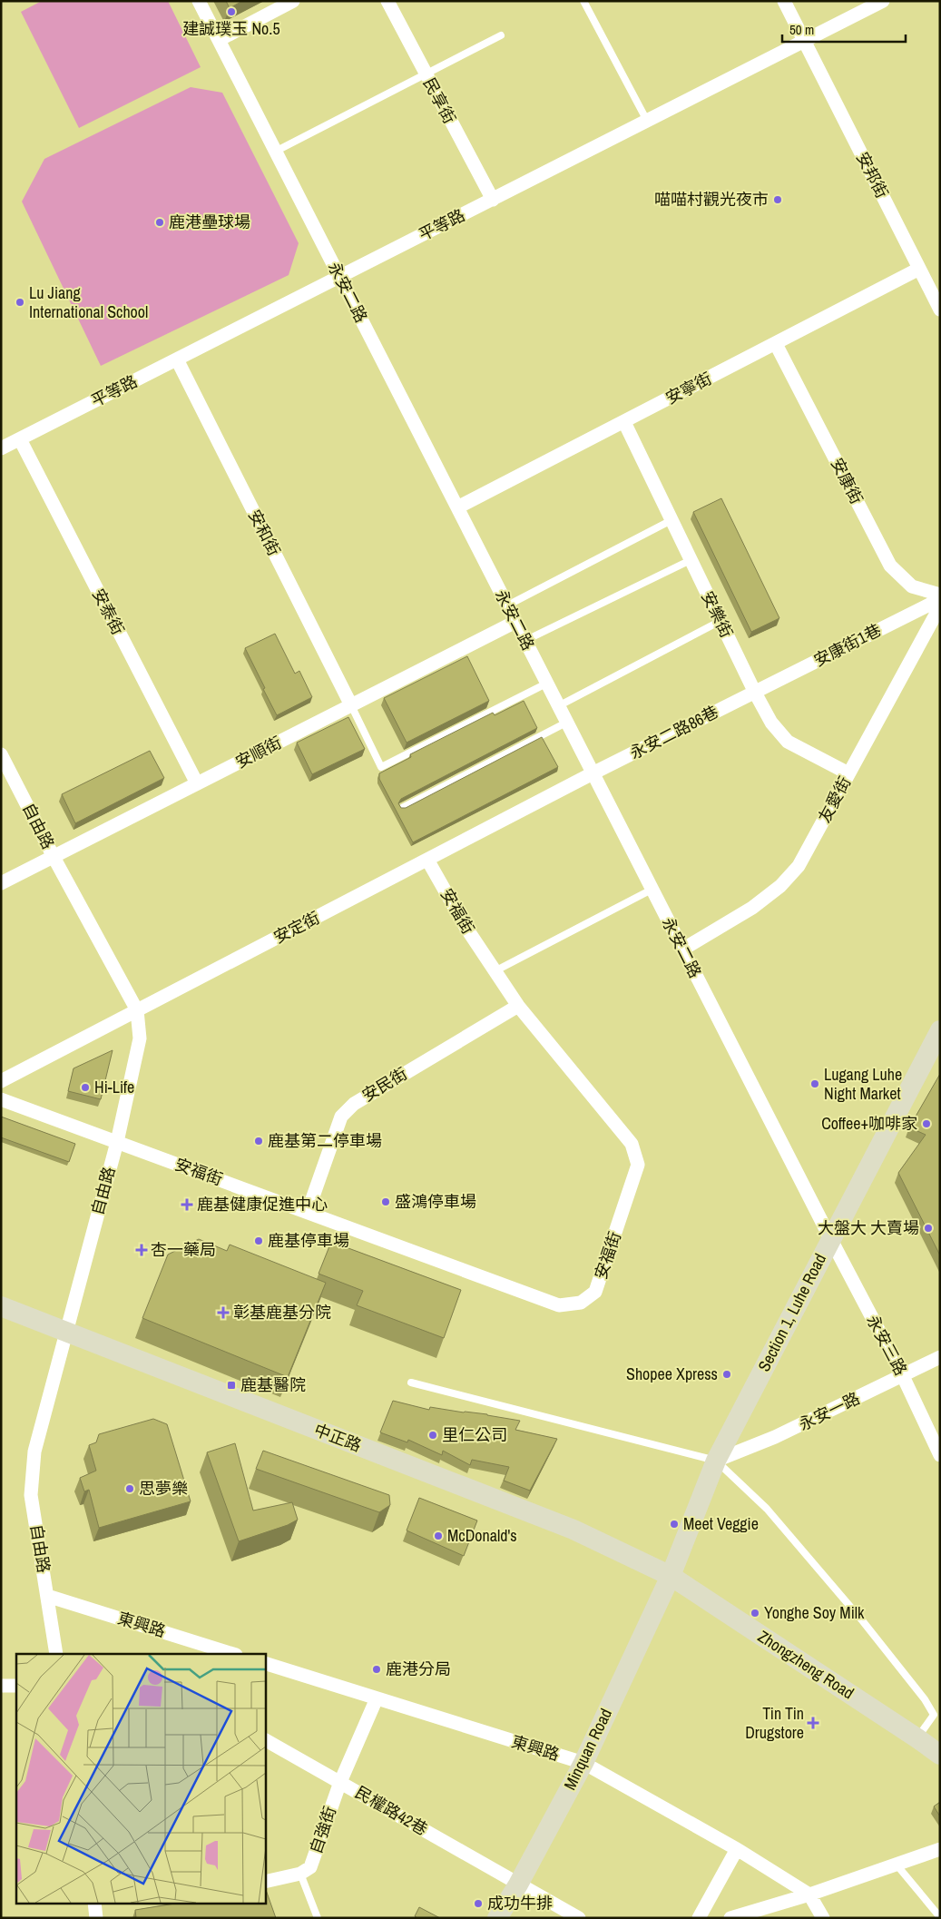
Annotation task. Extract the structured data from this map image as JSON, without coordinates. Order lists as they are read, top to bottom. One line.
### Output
{"streets":{"main road":["Section 1, Luhe Road","中正路","Zhongzheng Road","Minquan Road"],"street":["民享街","安邦街","平等路","永安二路","安寧街","安康街","安和街","安泰街","安樂街","安康街1巷","永安二路86巷","安順街","友愛街","自由路","安福街","安定街","安民街","永安三路","永安一路","東興路","民權路42巷","自強街"]},"crossings":[["民享街","平等路"],["安邦街","平等路"],["安邦街","安寧街"],["平等路","永安二路"],["平等路","安和街"],["平等路","安泰街"],["永安二路","安寧街"],["永安二路","永安二路86巷"],["永安二路","安順街"],["永安二路","友愛街"],["永安二路","安定街"],["永安二路","Section 1, Luhe Road"],["永安二路","永安三路"],["安寧街","安康街"],["安寧街","安樂街"],["安和街","安順街"],["安泰街","安順街"],["安樂街","安康街1巷"],["安樂街","永安二路86巷"],["安樂街","友愛街"],["安康街1巷","永安二路86巷"],["永安二路86巷","安定街"],["安順街","自由路"],["自由路","安福街"],["自由路","安定街"],["自由路","中正路"],["自由路","東興路"],["安福街","安定街"],["安福街","安民街"],["Section 1, Luhe Road","永安三路"],["Section 1, Luhe Road","永安一路"],["Section 1, Luhe Road","中正路"],["Section 1, Luhe Road","Zhongzheng Road"],["Section 1, Luhe Road","Minquan Road"],["永安三路","永安一路"],["中正路","Zhongzheng Road"],["中正路","Minquan Road"],["東興路","Minquan Road"],["東興路","自強街"],["Zhongzheng Road","Minquan Road"],["Minquan Road","民權路42巷"],["民權路42巷","自強街"]],"places":{"other":["建誠璞玉 No.5","喵喵村觀光夜市","鹿港壘球場","Lu Jiang International School","Lugang Luhe Night Market","Hi-Life","Coffee+咖啡家","鹿基第二停車場","盛鴻停車場","大盤大 大賣場","鹿基停車場","Shopee Xpress","里仁公司","思夢樂","Meet Veggie","McDonald's","Yonghe Soy Milk","鹿港分局","成功牛排"],"health":["鹿基健康促進中心","杏一藥局","彰基鹿基分院","Tin Tin Drugstore"],"transit":["鹿基醫院"]},"scale_bar":"50 m"}
